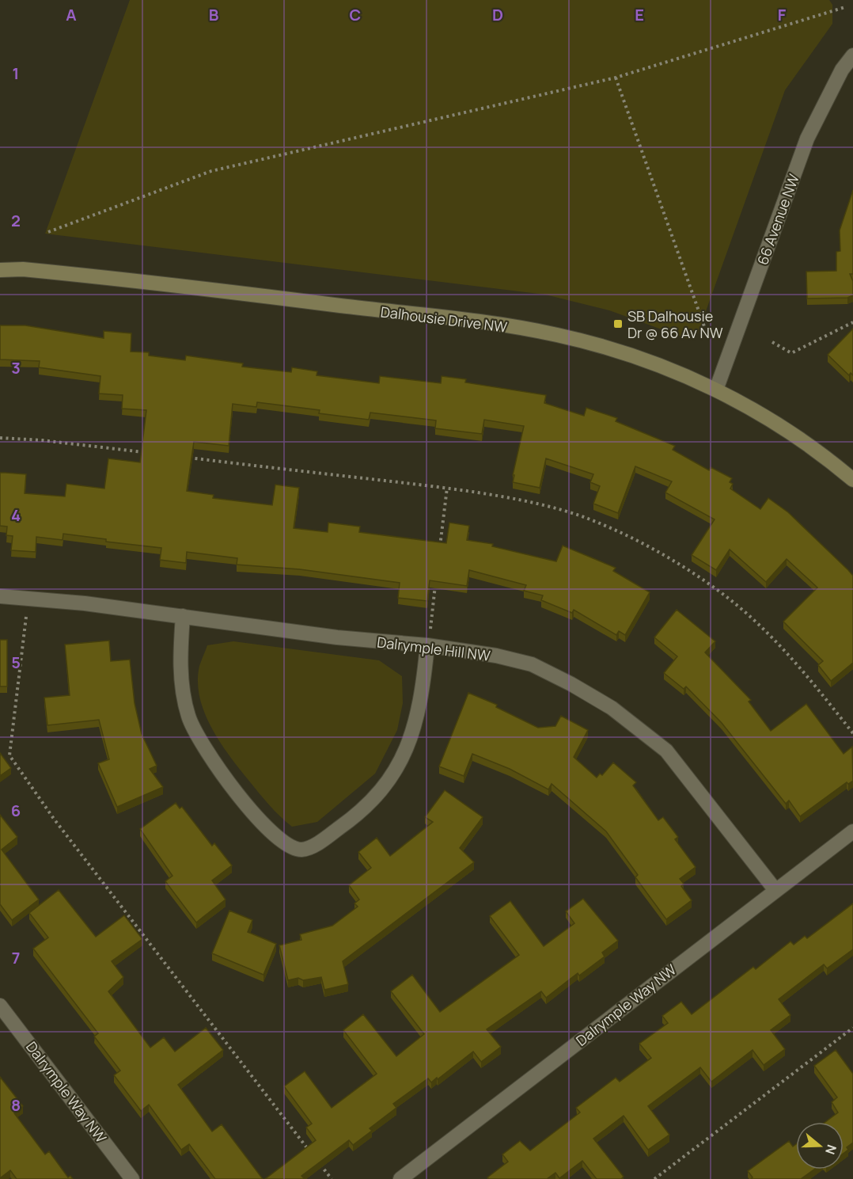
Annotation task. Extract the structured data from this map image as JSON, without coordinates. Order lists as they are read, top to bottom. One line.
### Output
{"streets":{"street":["66 Avenue NW","Dalhousie Drive NW","Dalrymple Hill NW","Dalrymple Way NW"]},"crossings":[["66 Avenue NW","Dalhousie Drive NW"],["Dalrymple Hill NW","Dalrymple Way NW"]],"places":{"transit":["SB Dalhousie Dr @ 66 Av NW"]},"north":"right","grid":{"columns":["A","B","C","D","E","F"],"rows":["1","2","3","4","5","6","7","8"]}}
